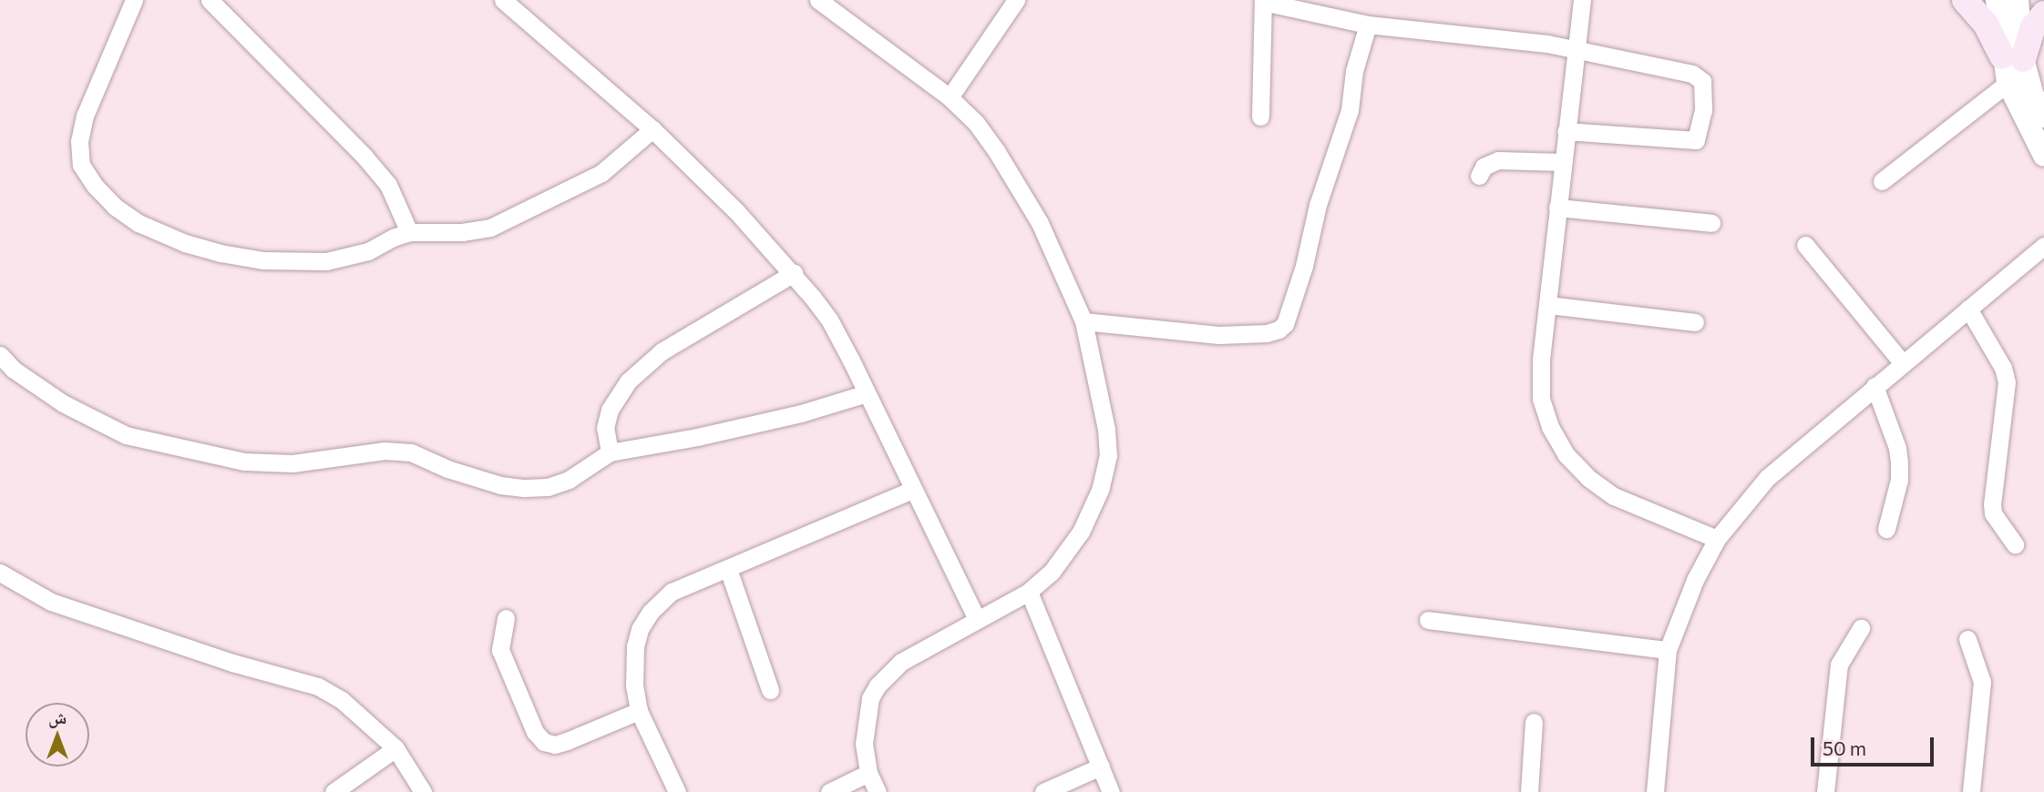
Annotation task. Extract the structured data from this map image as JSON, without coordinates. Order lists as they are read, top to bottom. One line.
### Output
{"scale_bar":"50 m","north":"top"}
